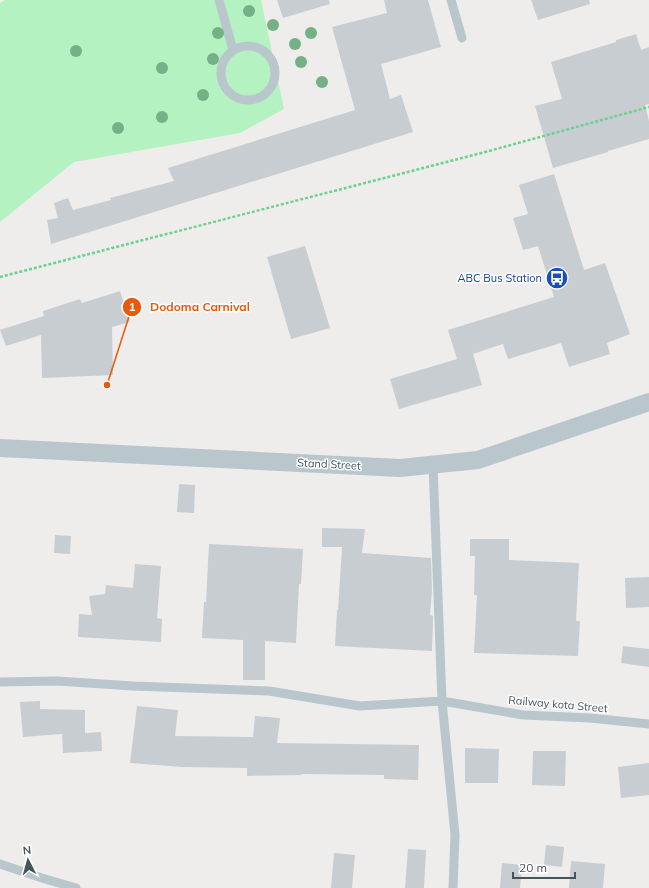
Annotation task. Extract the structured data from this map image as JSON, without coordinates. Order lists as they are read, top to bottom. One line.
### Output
{"streets":{"street":["Stand Street"],"lane":["Railway kota Street"]},"places":{"bus stop":["ABC Bus Station"],"other":["Dodoma Carnival"]},"scale_bar":"20 m","north":"top"}
